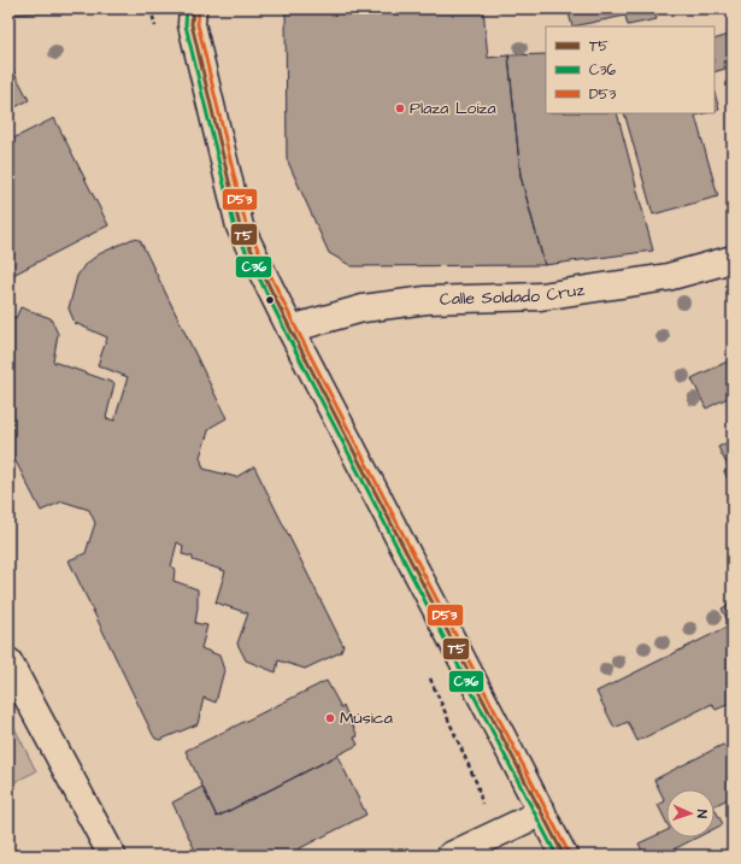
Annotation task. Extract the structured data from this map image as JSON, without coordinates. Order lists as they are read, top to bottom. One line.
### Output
{"streets":{"main road":["Calle Soldado Cruz"]},"places":["Plaza Loíza","Música"],"lines":["transit line T5","transit line C36","transit line D53"],"legend":["T5","C36","D53"],"north":"right"}
